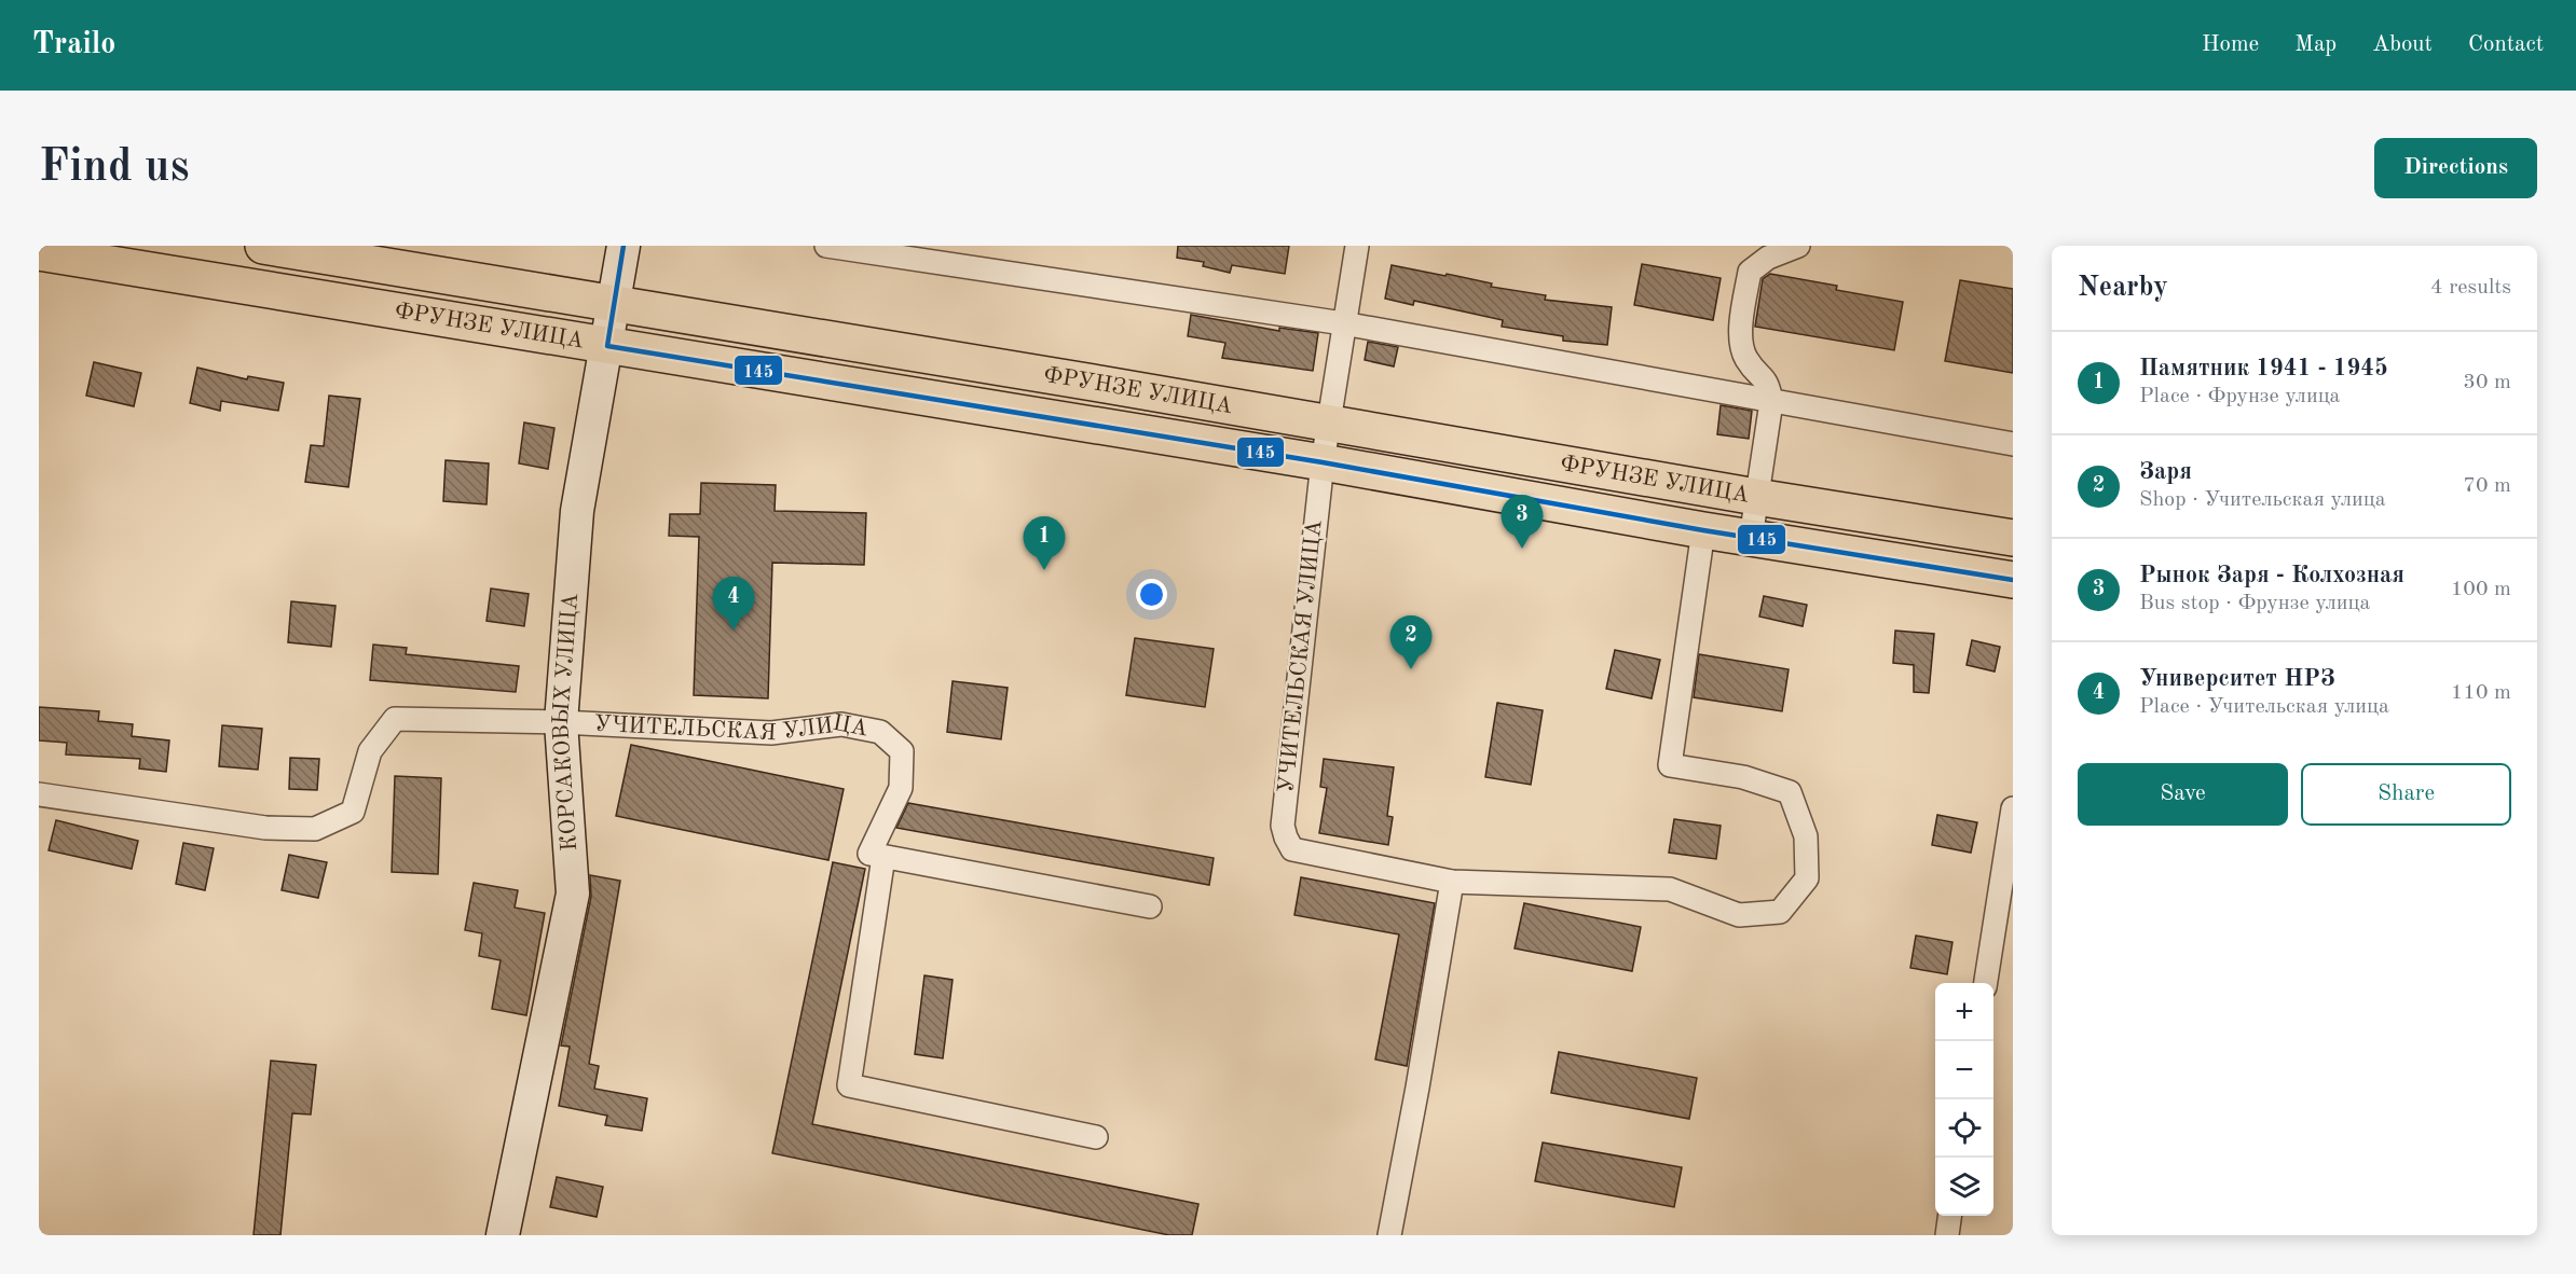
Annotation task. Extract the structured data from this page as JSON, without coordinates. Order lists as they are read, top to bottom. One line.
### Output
{"streets":{"main road":["ФРУНЗЕ УЛИЦА"],"street":["УЧИТЕЛЬСКАЯ УЛИЦА","КОРСАКОВЫХ УЛИЦА"]},"crossings":[["ФРУНЗЕ УЛИЦА","УЧИТЕЛЬСКАЯ УЛИЦА"],["ФРУНЗЕ УЛИЦА","КОРСАКОВЫХ УЛИЦА"],["УЧИТЕЛЬСКАЯ УЛИЦА","КОРСАКОВЫХ УЛИЦА"]],"lines":["transit line 145"],"page":{"header":"Trailo","nav":["Home","Map","About","Contact"],"buttons":["Directions",["Save","Share"]],"title":"Find us","heading":["Nearby","4 results"],"list":[{"mark":"1","name":"Памятник 1941 - 1945","note":"Place · Фрунзе улица","value":"30 m"},{"mark":"2","name":"Заря","note":"Shop · Учительская улица","value":"70 m"},{"mark":"3","name":"Рынок Заря - Колхозная","note":"Bus stop · Фрунзе улица","value":"100 m"},{"mark":"4","name":"Университет НРЗ","note":"Place · Учительская улица","value":"110 m"}],"pins":["3","1","4","2"],"map_buttons":["+","−"]}}
